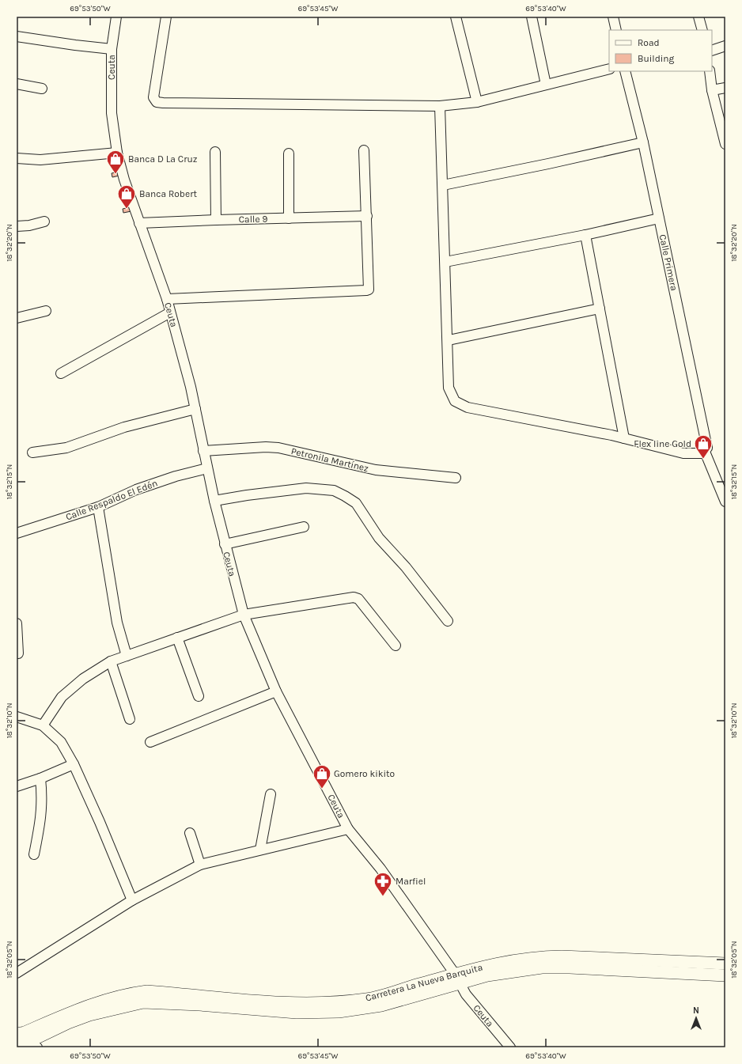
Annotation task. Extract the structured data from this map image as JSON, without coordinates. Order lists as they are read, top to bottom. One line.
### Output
{"streets":{"street":["Ceuta","Calle 9","Calle Primera","Petronila Martínez","Calle Respaldo El Edén","Carretera La Nueva Barquita"]},"crossings":[["Ceuta","Calle 9"],["Ceuta","Petronila Martínez"],["Ceuta","Calle Respaldo El Edén"],["Ceuta","Carretera La Nueva Barquita"]],"places":{"shop":["Banca D La Cruz","Banca Robert","Flex line Gold","Gomero kikito"],"pharmacy":["Marfiel"]},"legend":["Road","Building"],"north":"top","coordinates":["69°53'50\"W","69°53'45\"W","69°53'40\"W","18°32'20\"N","18°32'15\"N","18°32'10\"N","18°32'05\"N"]}
